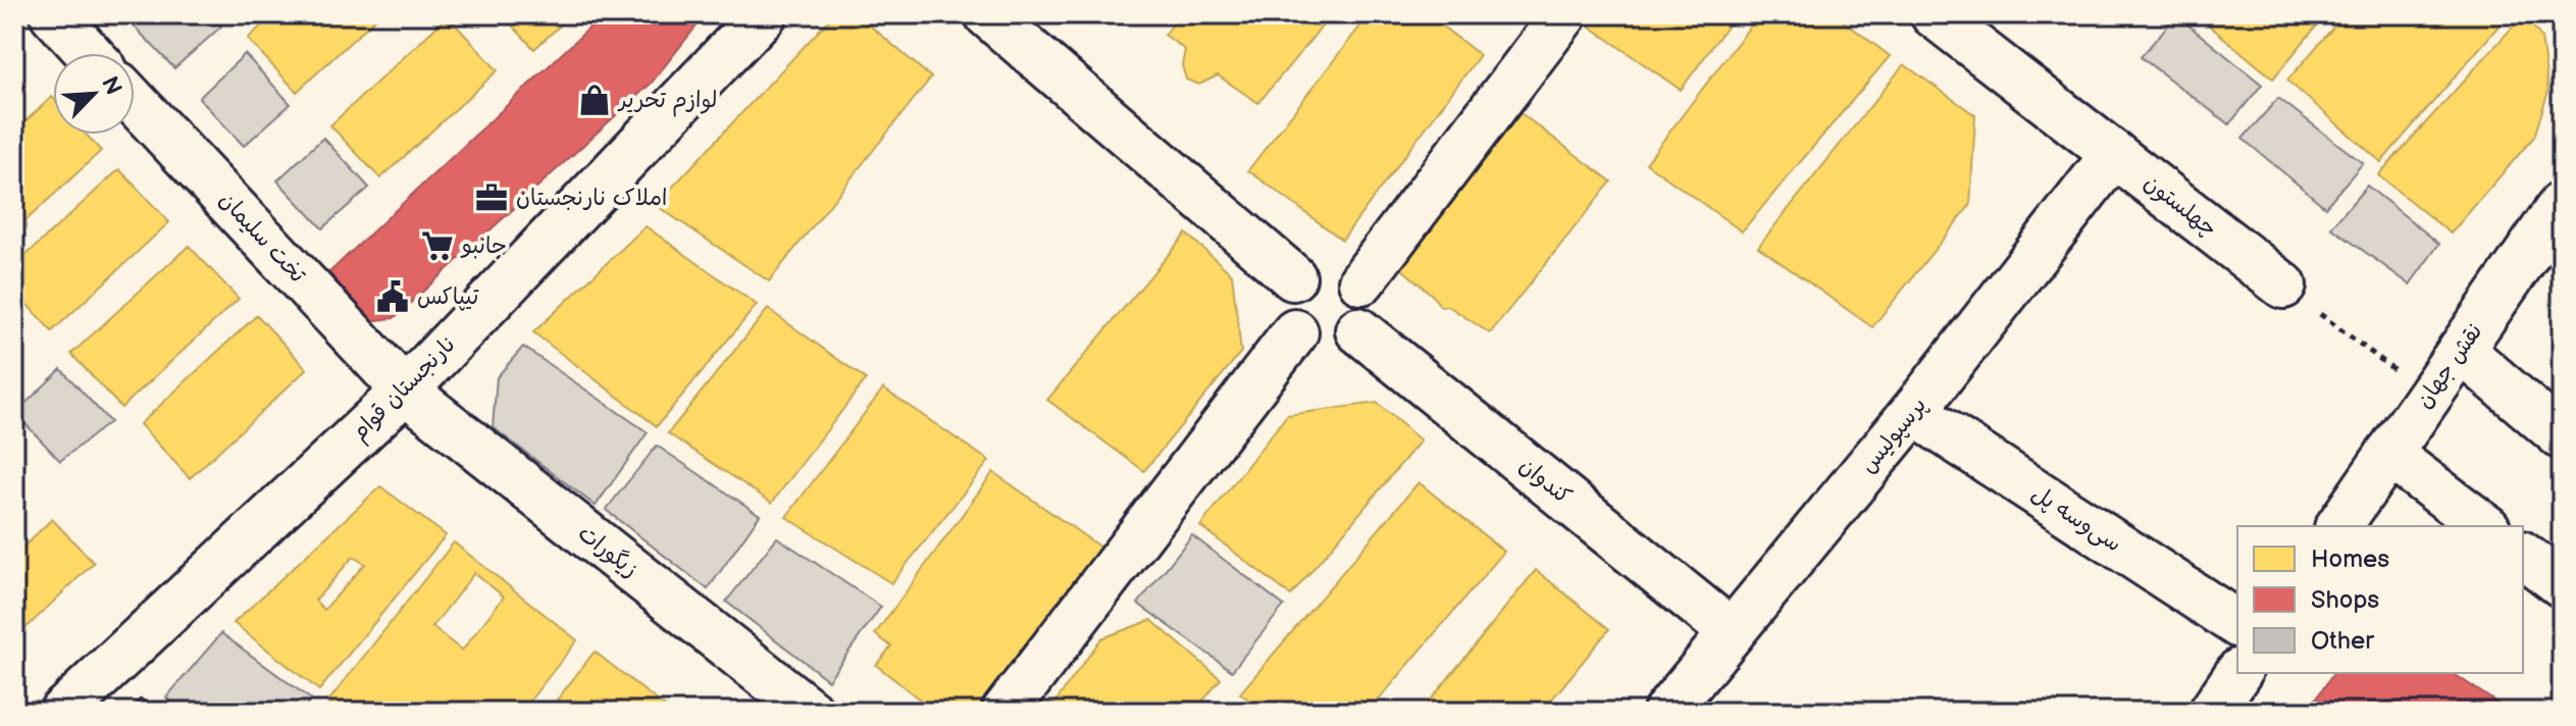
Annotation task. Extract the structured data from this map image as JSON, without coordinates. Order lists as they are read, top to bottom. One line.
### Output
{"streets":{"street":["چهلستون","تخت سلیمان","نقش جهان","نارنجستان قوام","پرسپولیس","کندوان","سی‌وسه پل","زیگورات"]},"crossings":[["چهلستون","پرسپولیس"],["تخت سلیمان","نارنجستان قوام"],["تخت سلیمان","زیگورات"],["نارنجستان قوام","زیگورات"],["پرسپولیس","کندوان"],["پرسپولیس","سی‌وسه پل"]],"places":{"shop":["لوازم تحریر"],"office":["املاک نارنجستان"],"supermarket":["جانبو"],"public building":["تیپاکس"]},"legend":["Homes","Shops","Other"],"north":"top right"}
